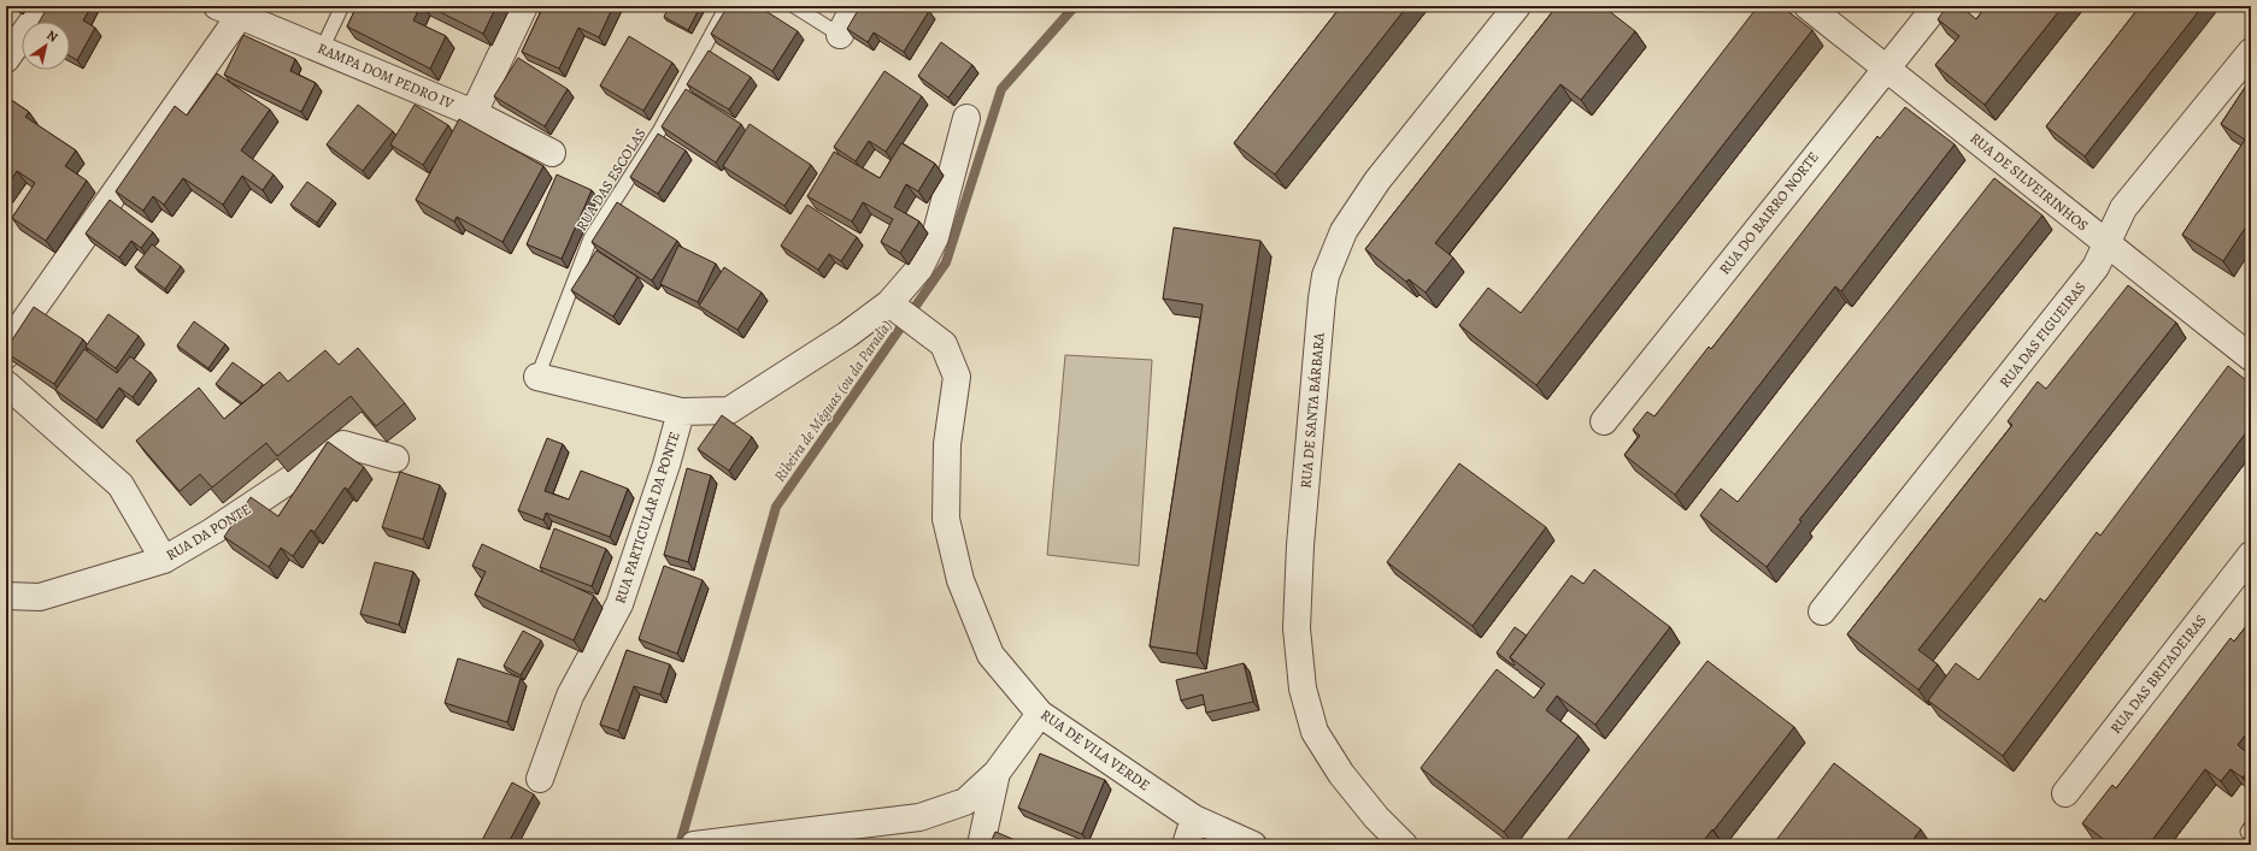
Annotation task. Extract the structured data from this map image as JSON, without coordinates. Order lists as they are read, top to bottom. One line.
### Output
{"streets":{"street":["RAMPA DOM PEDRO IV","RUA DE SILVEIRINHOS","RUA DO BAIRRO NORTE","RUA DAS FIGUEIRAS","RUA DE SANTA BÁRBARA","RUA PARTICULAR DA PONTE","RUA DA PONTE","RUA DAS BRITADEIRAS","RUA DE VILA VERDE"],"lane":["RUA DAS ESCOLAS"]},"crossings":[["RUA DE SILVEIRINHOS","RUA DO BAIRRO NORTE"],["RUA DE SILVEIRINHOS","RUA DAS FIGUEIRAS"]],"water":["Ribeira de Méguas (ou da Parada)"],"north":"top right"}
